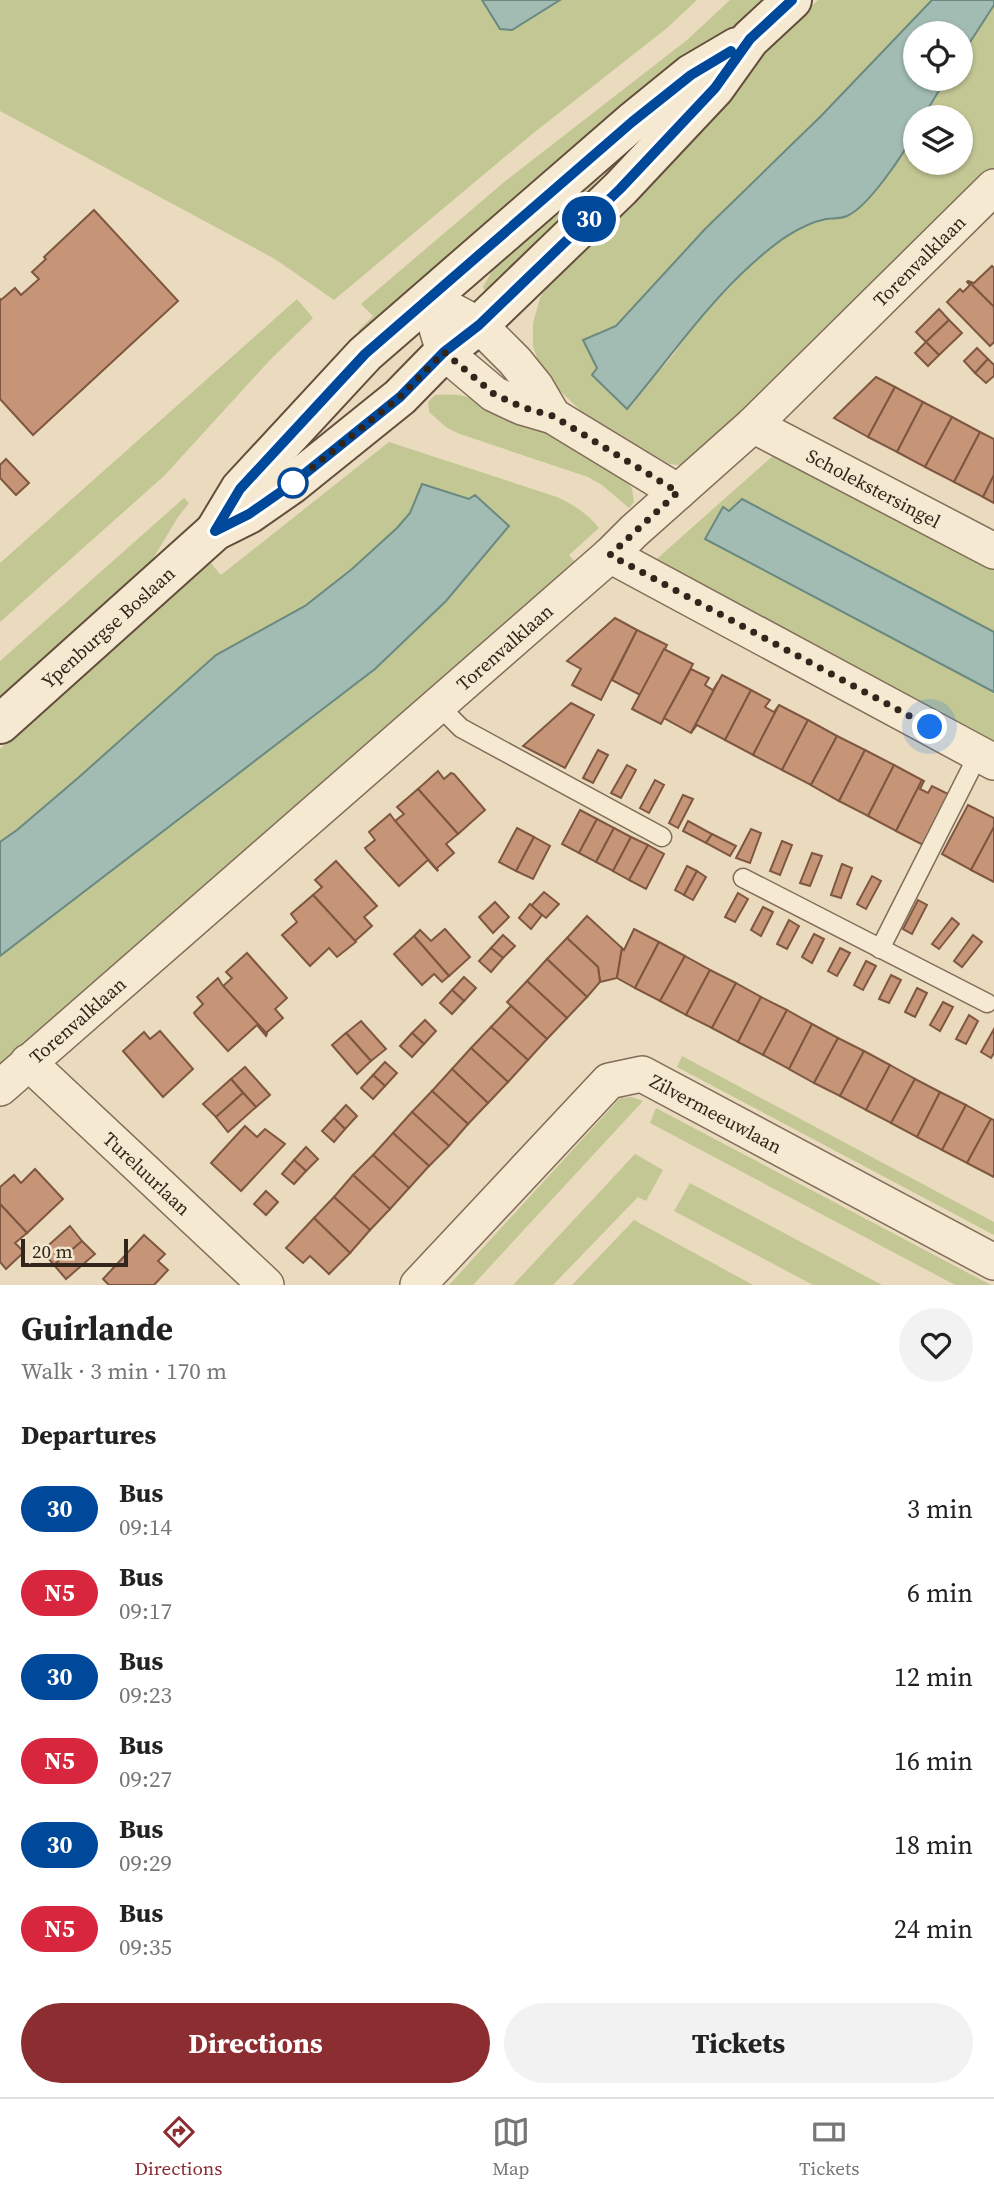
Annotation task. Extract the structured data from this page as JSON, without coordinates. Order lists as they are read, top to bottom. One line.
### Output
{"streets":{"main road":["Ypenburgse Boslaan"],"street":["Torenvalklaan","Scholekstersingel","Zilvermeeuwlaan","Tureluurlaan"]},"crossings":[["Torenvalklaan","Scholekstersingel"],["Torenvalklaan","Tureluurlaan"]],"lines":["bus line 30"],"scale_bar":"20 m","page":{"on_map":"30","scale":"20 m","heading":[["Guirlande","Walk · 3 min · 170 m"],"Departures"],"list":[{"mark":"30","name":"Bus","note":"09:14","value":"3 min"},{"mark":"N5","name":"Bus","note":"09:17","value":"6 min"},{"mark":"30","name":"Bus","note":"09:23","value":"12 min"},{"mark":"N5","name":"Bus","note":"09:27","value":"16 min"},{"mark":"30","name":"Bus","note":"09:29","value":"18 min"},{"mark":"N5","name":"Bus","note":"09:35","value":"24 min"}],"buttons":["Directions","Tickets"],"tabs":["Directions","Map","Tickets"]}}
